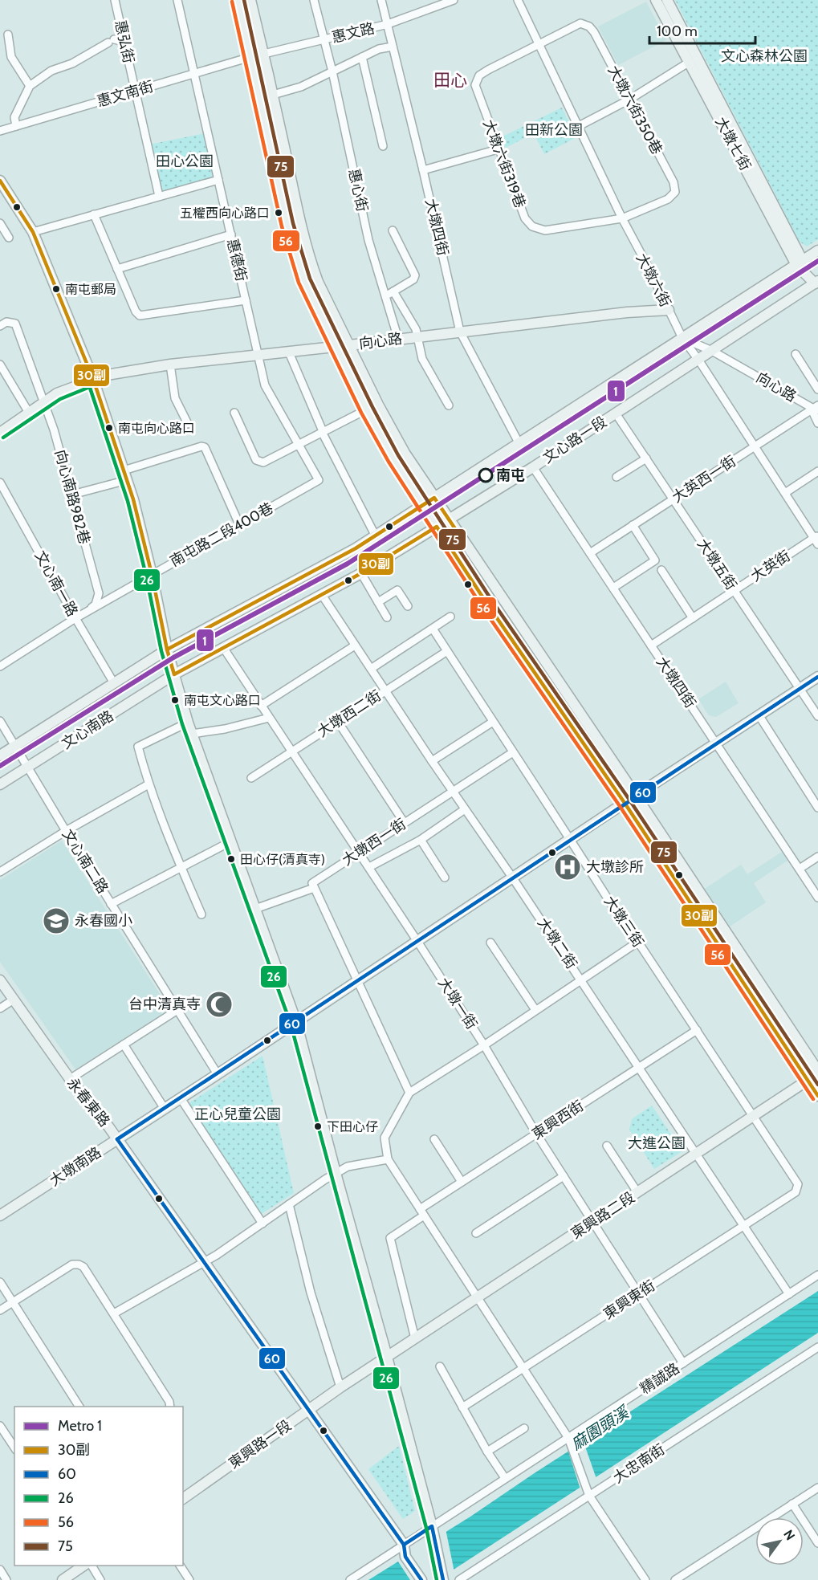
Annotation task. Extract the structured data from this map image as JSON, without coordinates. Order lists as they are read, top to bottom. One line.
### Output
{"streets":{"main road":["大墩七街","向心路","文心路一段","文心南路","永春東路","大墩南路","東興路二段","東興路一段"],"street":["惠文路","惠弘街","惠文南街","大墩六街350巷","大墩六街319巷","惠心街","大墩四街","惠德街","大墩六街","大英西一街","向心南路982巷","南屯路二段400巷","大墩五街","大英街","文心南一路","大墩西二街","大墩西一街","文心南二路","大墩三街","大墩二街","大墩一街","東興西街","東興東街","精誠路","大忠南街"]},"crossings":[["惠文路","惠文南街"],["惠文路","惠心街"],["惠文路","大墩四街"],["惠弘街","惠文南街"],["惠文南街","惠德街"],["大墩六街350巷","大墩六街319巷"],["大墩六街350巷","大墩六街"],["大墩七街","文心路一段"],["大墩六街319巷","大墩六街"],["惠心街","向心路"],["大墩四街","向心路"],["大墩四街","文心路一段"],["大墩四街","大英西一街"],["大墩四街","大英街"],["大墩四街","大墩南路"],["惠德街","向心路"],["惠德街","南屯路二段400巷"],["大墩六街","向心路"],["大墩六街","文心路一段"],["大墩六街","大英西一街"],["大墩六街","大英街"],["向心路","文心路一段"],["向心路","大英西一街"],["向心路","向心南路982巷"],["文心路一段","大墩五街"],["文心路一段","文心南路"],["文心路一段","大墩二街"],["文心路一段","大墩一街"],["大英西一街","大墩五街"],["向心南路982巷","南屯路二段400巷"],["向心南路982巷","文心南一路"],["南屯路二段400巷","文心南一路"],["大墩五街","大英街"],["大墩五街","大墩南路"],["文心南一路","文心南路"],["大墩西二街","大墩三街"],["大墩西二街","大墩二街"],["大墩西二街","大墩一街"],["文心南路","文心南二路"],["大墩西一街","大墩三街"],["大墩西一街","大墩二街"],["大墩西一街","大墩一街"],["文心南二路","大墩南路"],["大墩三街","東興西街"],["大墩三街","大墩南路"],["大墩三街","東興路二段"],["大墩三街","東興東街"],["大墩二街","東興西街"],["大墩二街","大墩南路"],["大墩二街","東興路二段"],["大墩二街","東興東街"],["大墩二街","精誠路"],["大墩一街","東興西街"],["大墩一街","大墩南路"],["大墩一街","東興路二段"],["大墩一街","東興東街"],["大墩一街","精誠路"],["永春東路","大墩南路"],["永春東路","精誠路"],["永春東路","東興路一段"],["東興西街","東興路二段"],["東興路二段","東興路一段"]],"districts":["田心"],"water":["麻園頭溪"],"parks":["文心森林公園","田新公園","田心公園","正心兒童公園","大進公園"],"places":{"other":["五權西向心路口","南屯郵局","南屯向心路口","南屯","南屯文心路口","田心仔(清真寺)","下田心仔"],"hospital":["大墩診所"],"school or university":["永春國小"],"mosque":["台中清真寺"]},"lines":["transit line 75","transit line 56","transit line 30副","metro line 1","transit line 26","transit line 60"],"legend":["Metro 1","30副","60","26","56","75"],"scale_bar":"100 m","north":"top right"}
